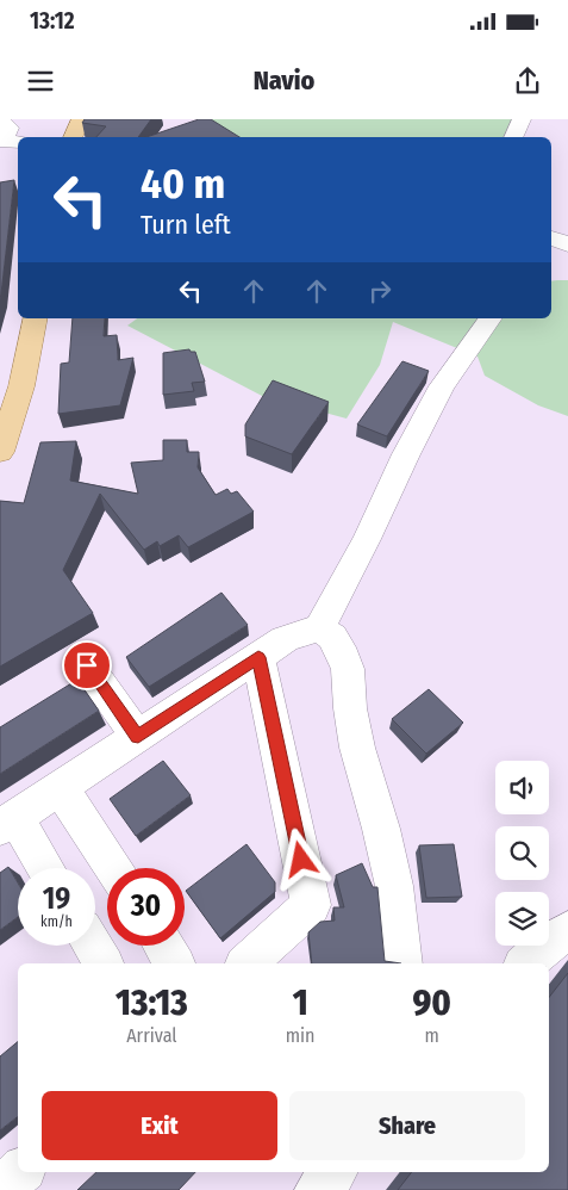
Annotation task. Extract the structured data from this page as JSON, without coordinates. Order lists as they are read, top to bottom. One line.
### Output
{"page":{"status":"13:12","header":"Navio","turn":["40 m","Turn left"],"speed":"19 km/h","limit":"30","eta":["13:13","Arrival","1","min","90","m"],"buttons":["Exit","Share"]}}
